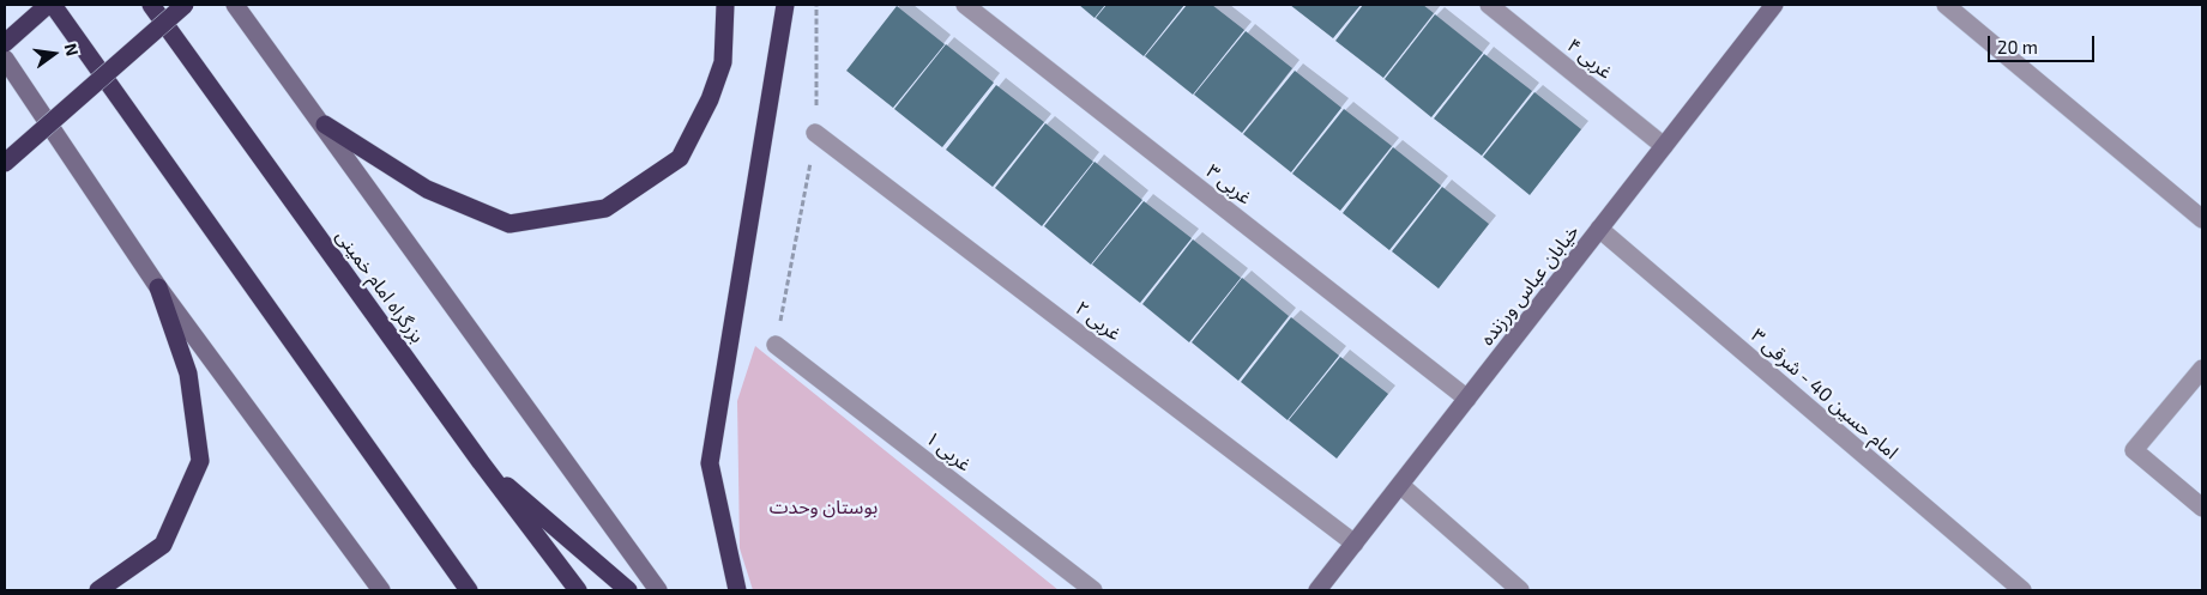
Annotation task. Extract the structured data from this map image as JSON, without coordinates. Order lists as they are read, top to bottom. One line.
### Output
{"streets":{"highway":["بزرگراه امام خمینی"],"main road":["خیابان عباس ورزنده"],"street":["غربی ۴","غربی ۳","غربی ۲","امام حسین 40 - شرقی ۳","غربی ۱"]},"crossings":[["غربی ۴","خیابان عباس ورزنده"],["غربی ۳","خیابان عباس ورزنده"],["خیابان عباس ورزنده","غربی ۲"],["خیابان عباس ورزنده","امام حسین 40 - شرقی ۳"]],"parks":["بوستان وحدت"],"scale_bar":"20 m","north":"right"}
